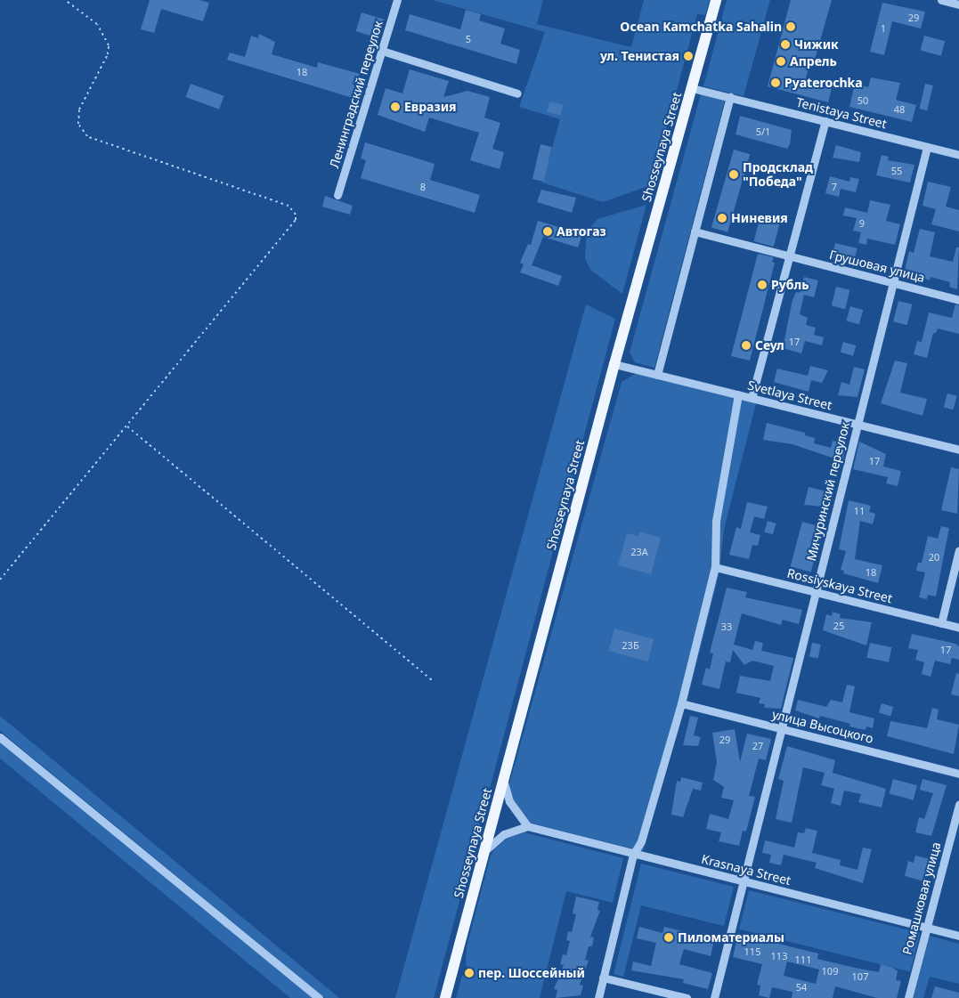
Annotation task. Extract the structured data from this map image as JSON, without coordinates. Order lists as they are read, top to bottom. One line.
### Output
{"streets":{"main road":["Shosseynaya Street"],"street":["Ленинградский переулок","Tenistaya Street","Грушовая улица","Svetlaya Street","Мичуринский переулок","Rossiyskaya Street","улица Высоцкого","Krasnaya Street","Ромашковая улица"]},"crossings":[["Tenistaya Street","Shosseynaya Street"],["Tenistaya Street","Мичуринский переулок"],["Shosseynaya Street","Svetlaya Street"],["Грушовая улица","Мичуринский переулок"],["Svetlaya Street","Мичуринский переулок"],["Мичуринский переулок","Rossiyskaya Street"],["Мичуринский переулок","улица Высоцкого"],["Мичуринский переулок","Krasnaya Street"],["Krasnaya Street","Ромашковая улица"]],"places":["Ocean Kamchatka Sahalin","Чижик","ул. Тенистая","Апрель","Pyaterochka","Евразия","Продсклад \"Победа\"","Ниневия","Автогаз","Рубль","Сеул","Пиломатериалы","пер. Шоссейный"],"house_numbers":["29","1","5","18","50","48","5/1","55","8","7","9","17","17","11","23А","20","18","25","33","23Б","17","29","27","115","113","111","109","107","54"]}
